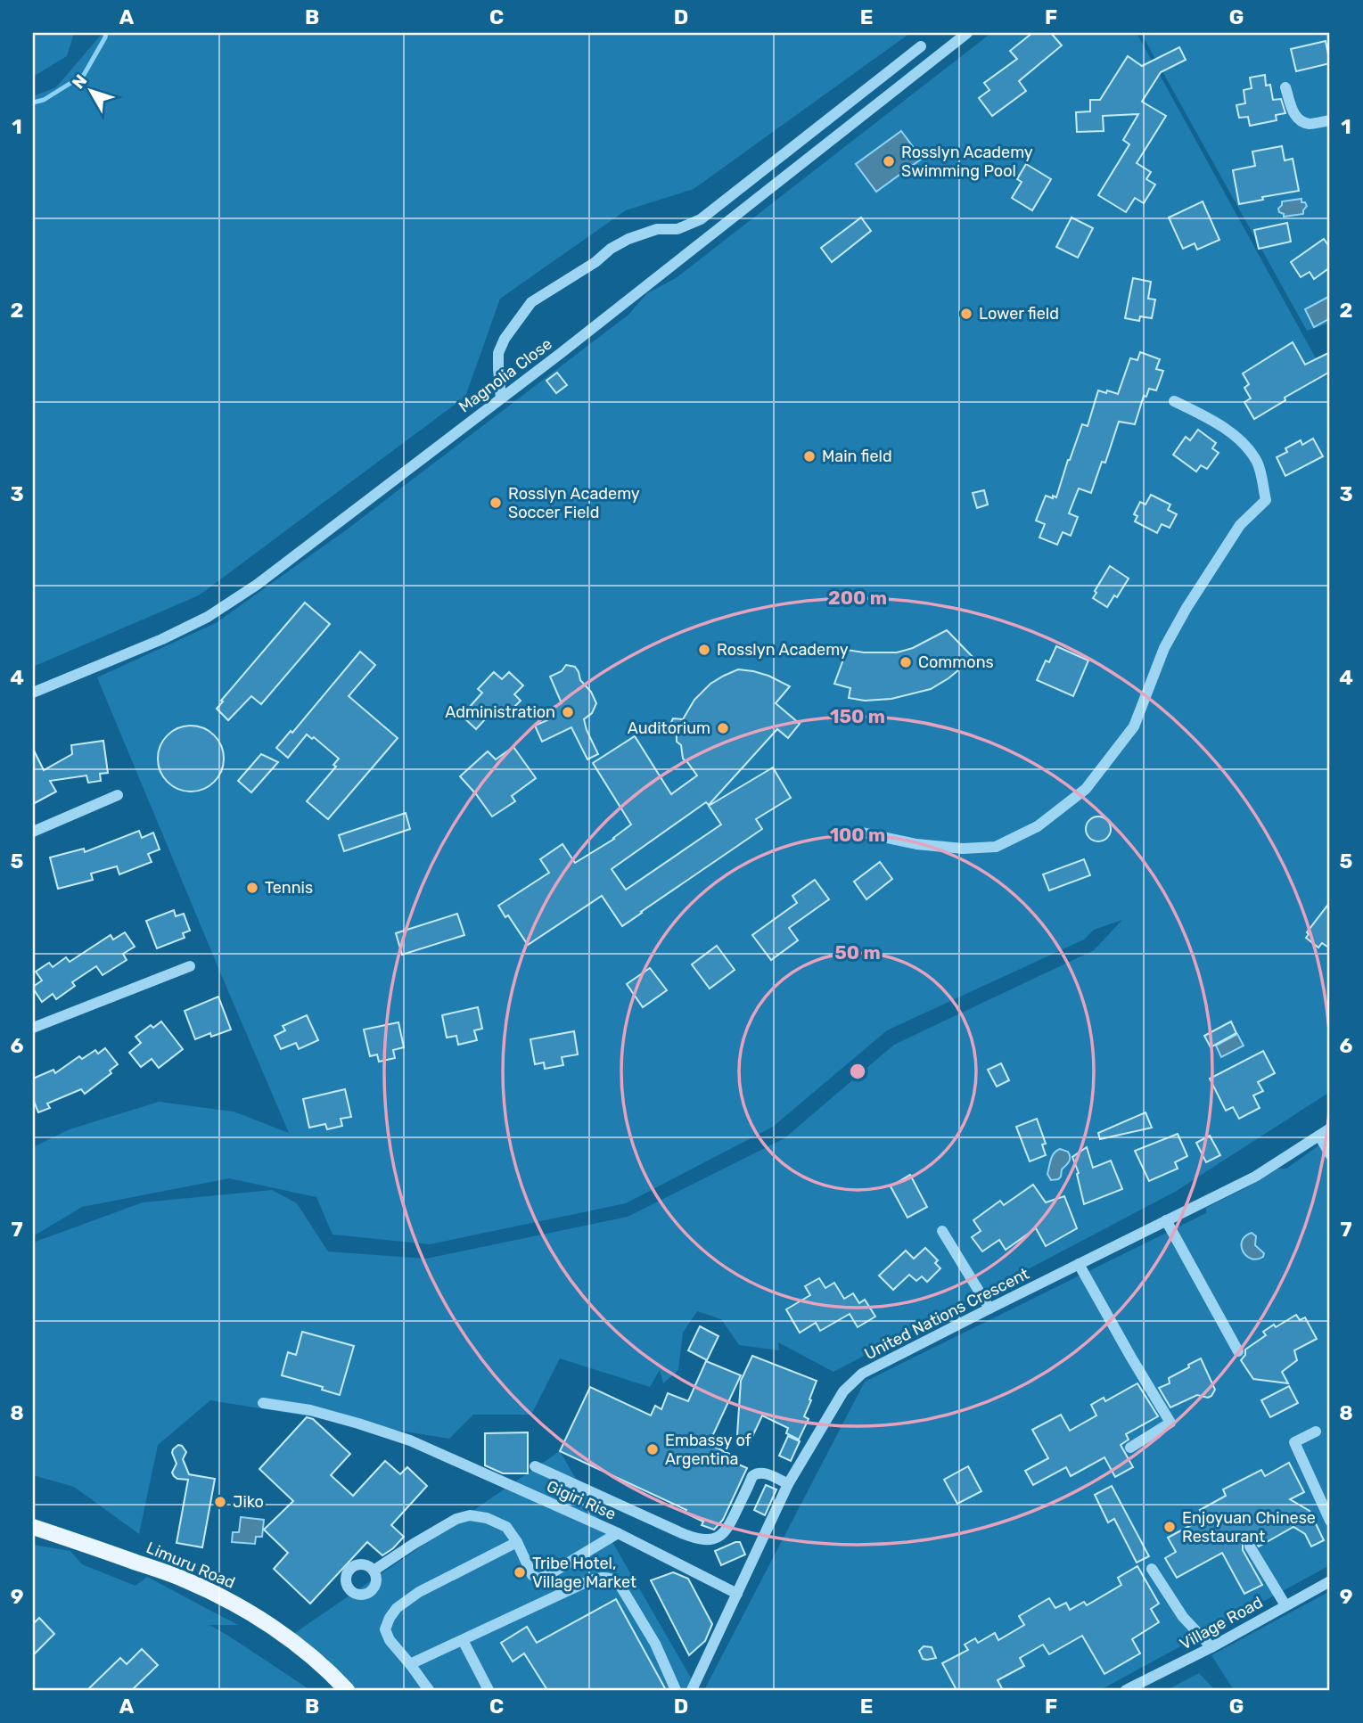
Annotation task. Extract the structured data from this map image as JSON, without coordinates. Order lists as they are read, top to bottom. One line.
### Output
{"streets":{"main road":["Limuru Road"],"street":["Magnolia Close","United Nations Crescent","Gigiri Rise","Village Road"]},"crossings":[["United Nations Crescent","Gigiri Rise"]],"places":["Rosslyn Academy Swimming Pool","Lower field","Main field","Rosslyn Academy Soccer Field","Rosslyn Academy","Commons","Administration","Auditorium","Tennis","Embassy of Argentina","Jiko","Enjoyuan Chinese Restaurant","Tribe Hotel, Village Market"],"north":"top left","grid":{"columns":["A","B","C","D","E","F","G"],"rows":["1","2","3","4","5","6","7","8","9"]},"rings":["200 m","150 m","100 m","50 m"]}
